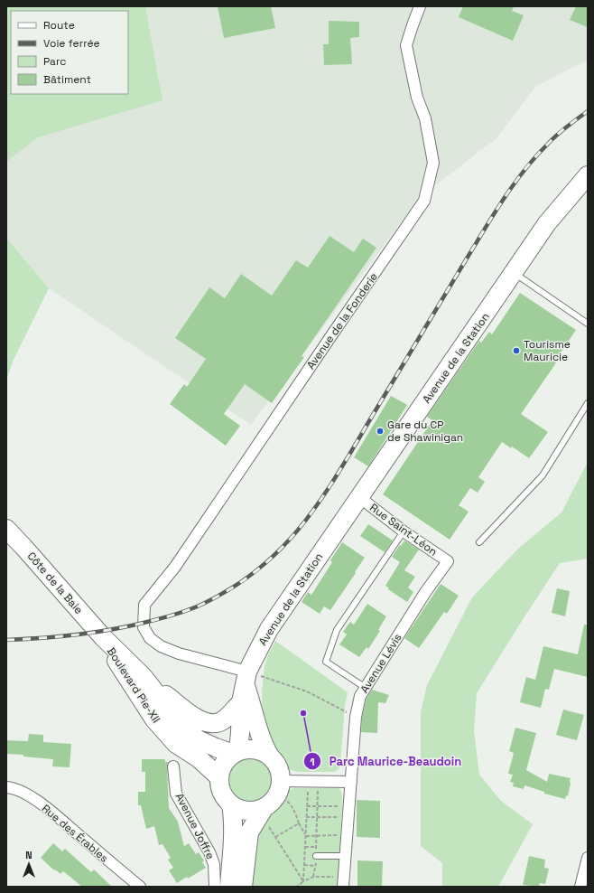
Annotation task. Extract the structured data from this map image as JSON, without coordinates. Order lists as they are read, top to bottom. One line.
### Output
{"streets":{"main road":["Avenue de la Station","Côte de la Baie","Boulevard Pie-XII"],"street":["Avenue de la Fonderie","Rue Saint-Léon","Avenue Lévis","Avenue Joffre","Rue des Érables"]},"crossings":[["Avenue de la Fonderie","Avenue de la Station"],["Avenue de la Station","Rue Saint-Léon"],["Avenue de la Station","Boulevard Pie-XII"],["Rue Saint-Léon","Avenue Lévis"],["Côte de la Baie","Boulevard Pie-XII"]],"places":["Tourisme Mauricie","Gare du CP de Shawinigan","Parc Maurice-Beaudoin"],"legend":["Route","Voie ferrée","Parc","Bâtiment"],"north":"top"}
